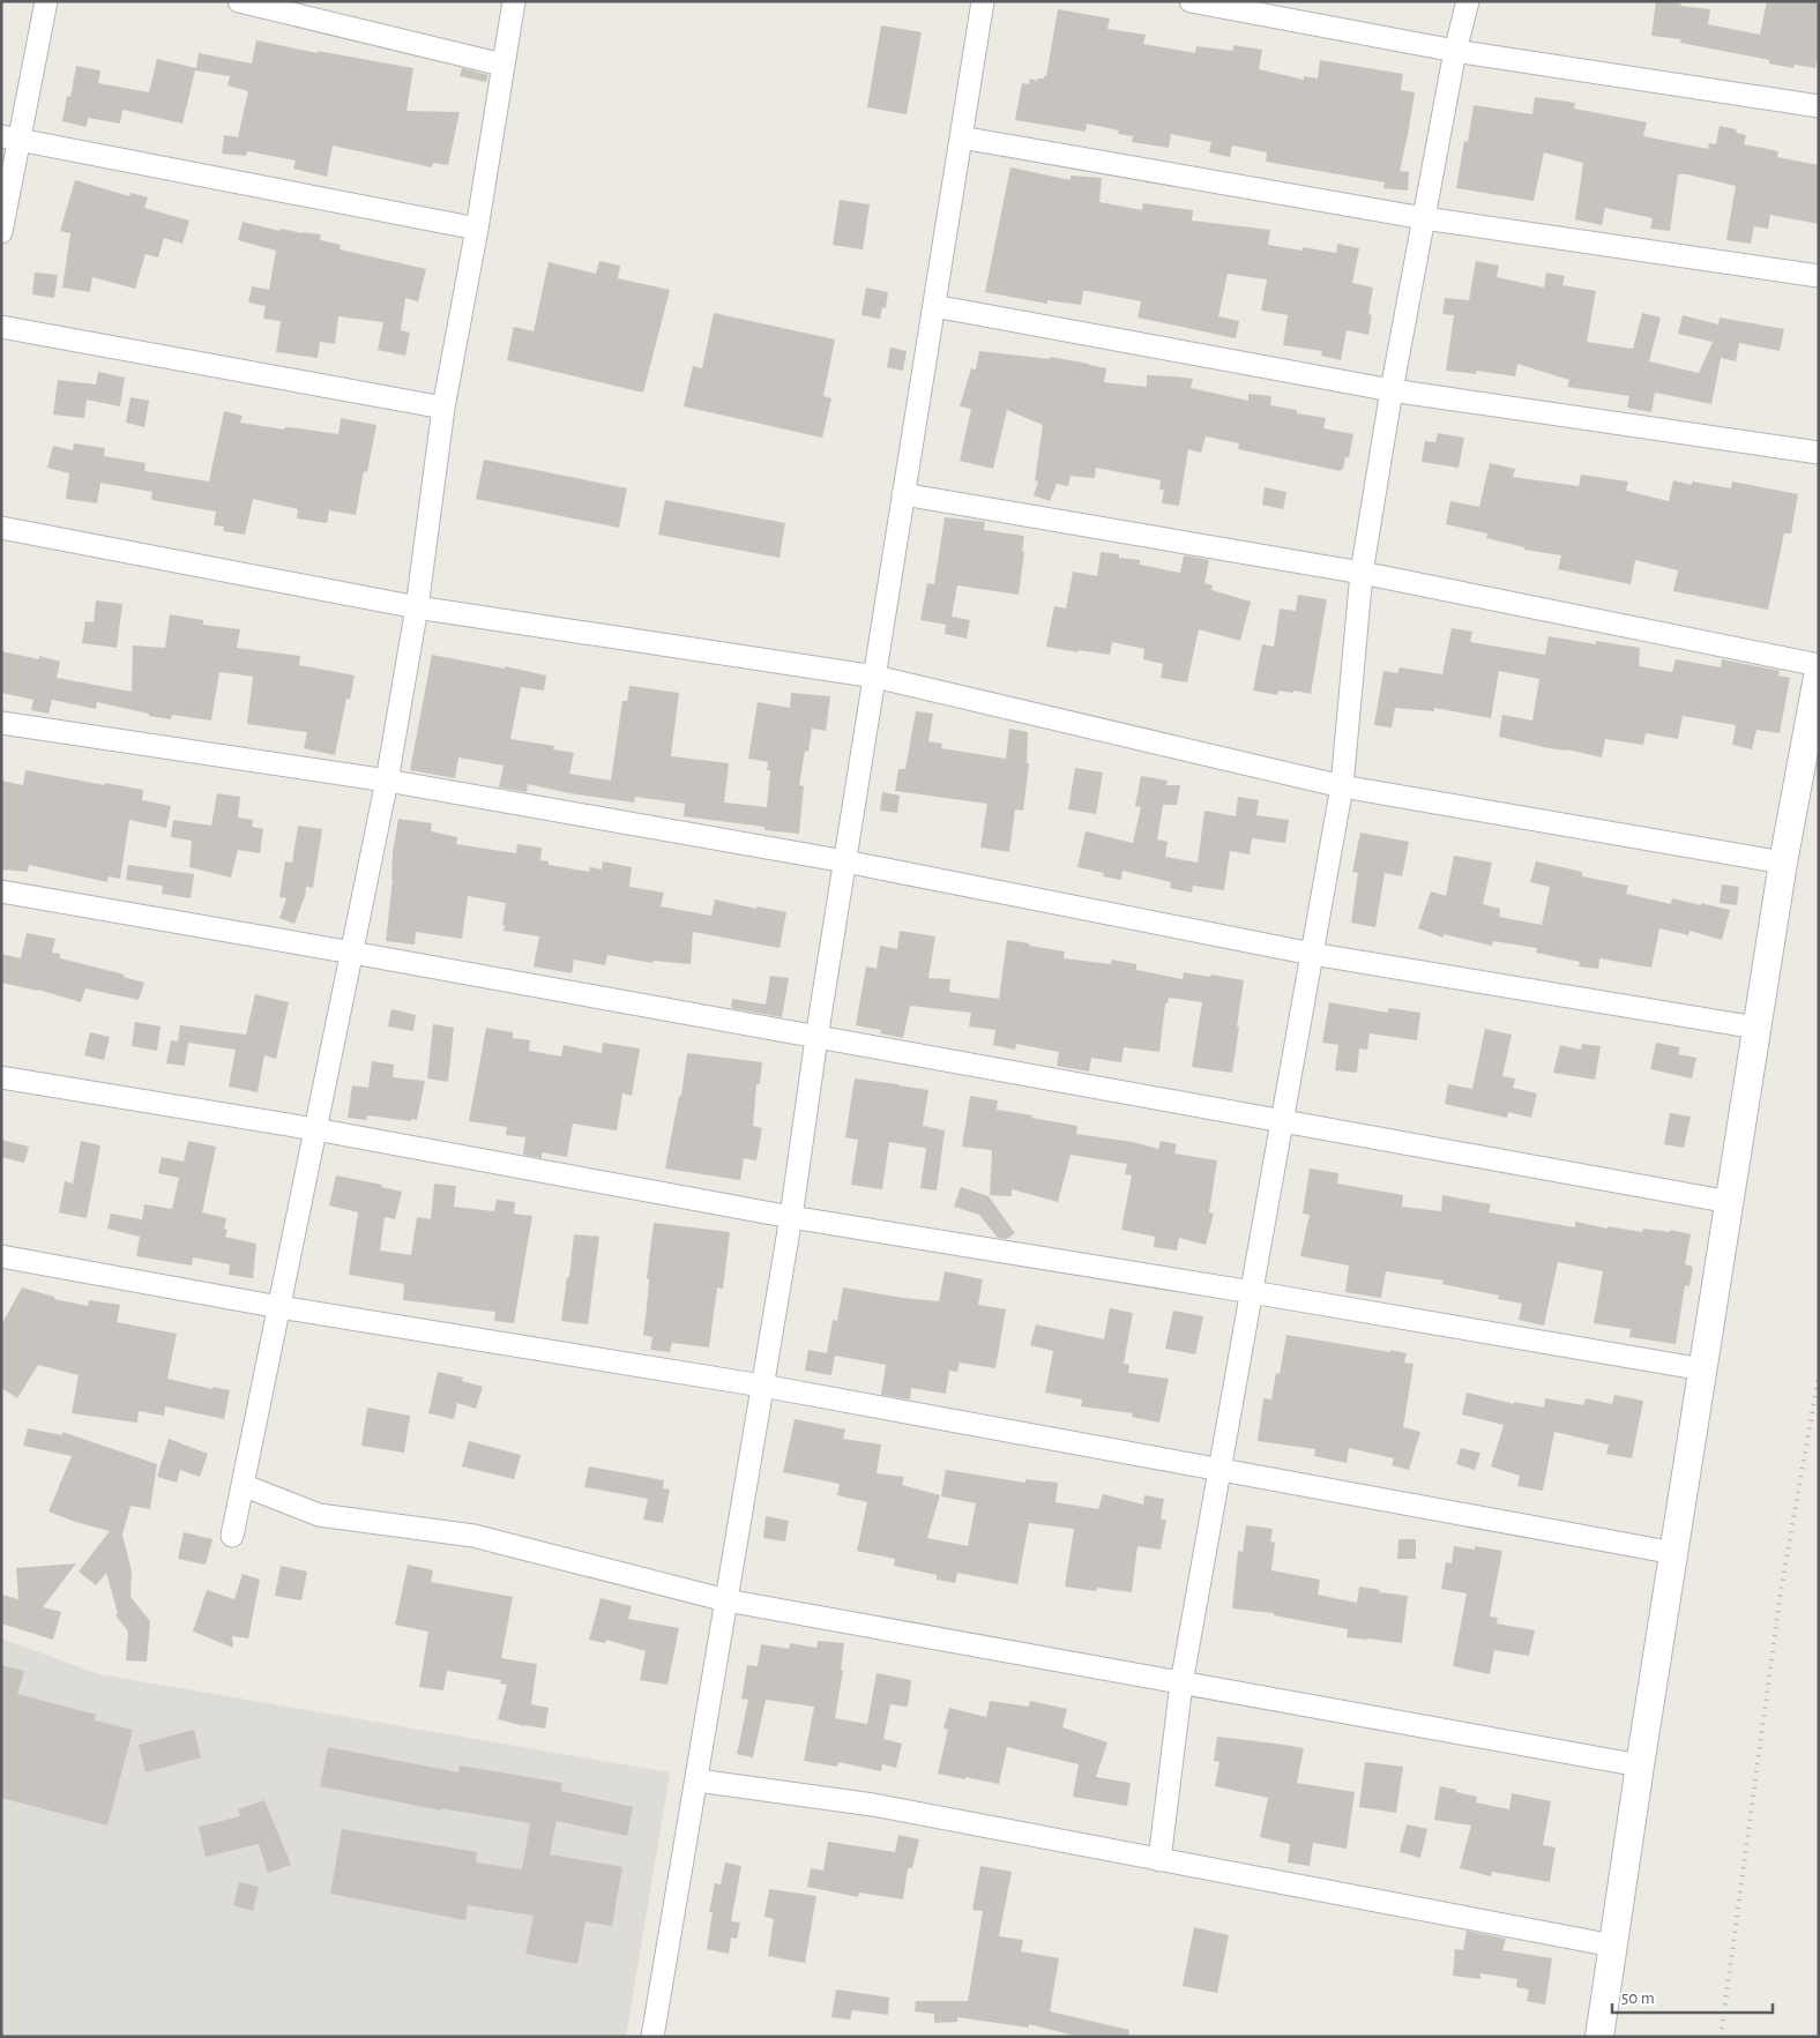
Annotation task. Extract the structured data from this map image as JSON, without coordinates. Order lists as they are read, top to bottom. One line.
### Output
{"scale_bar":"50 m"}
